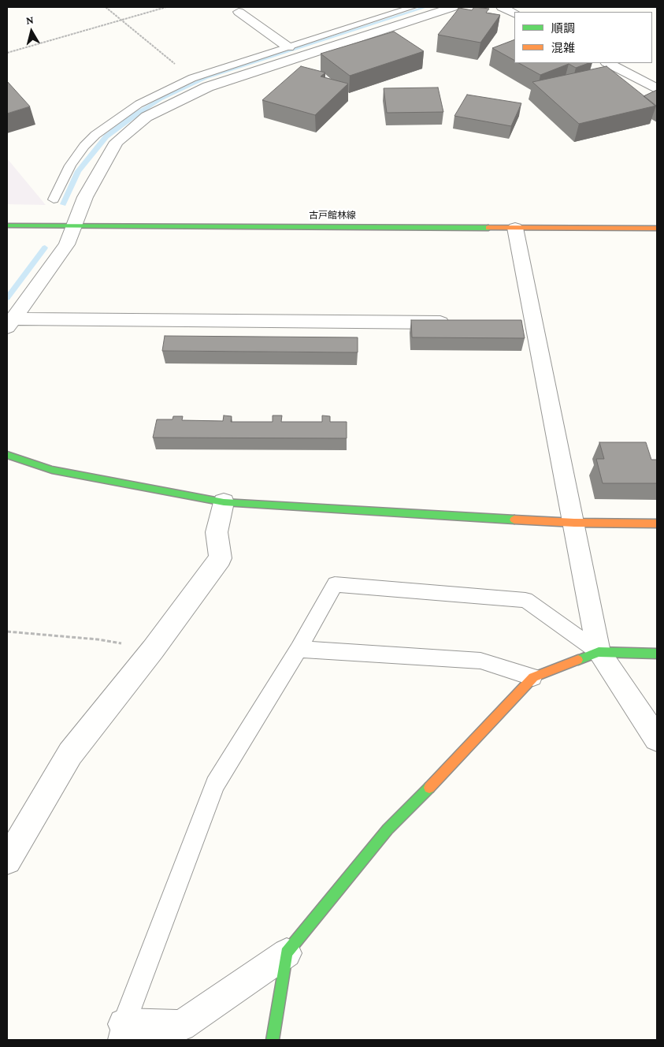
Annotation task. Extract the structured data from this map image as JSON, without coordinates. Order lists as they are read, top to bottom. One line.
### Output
{"streets":{"street":["古戸館林線"]},"legend":["順調","混雑"],"north":"top"}
